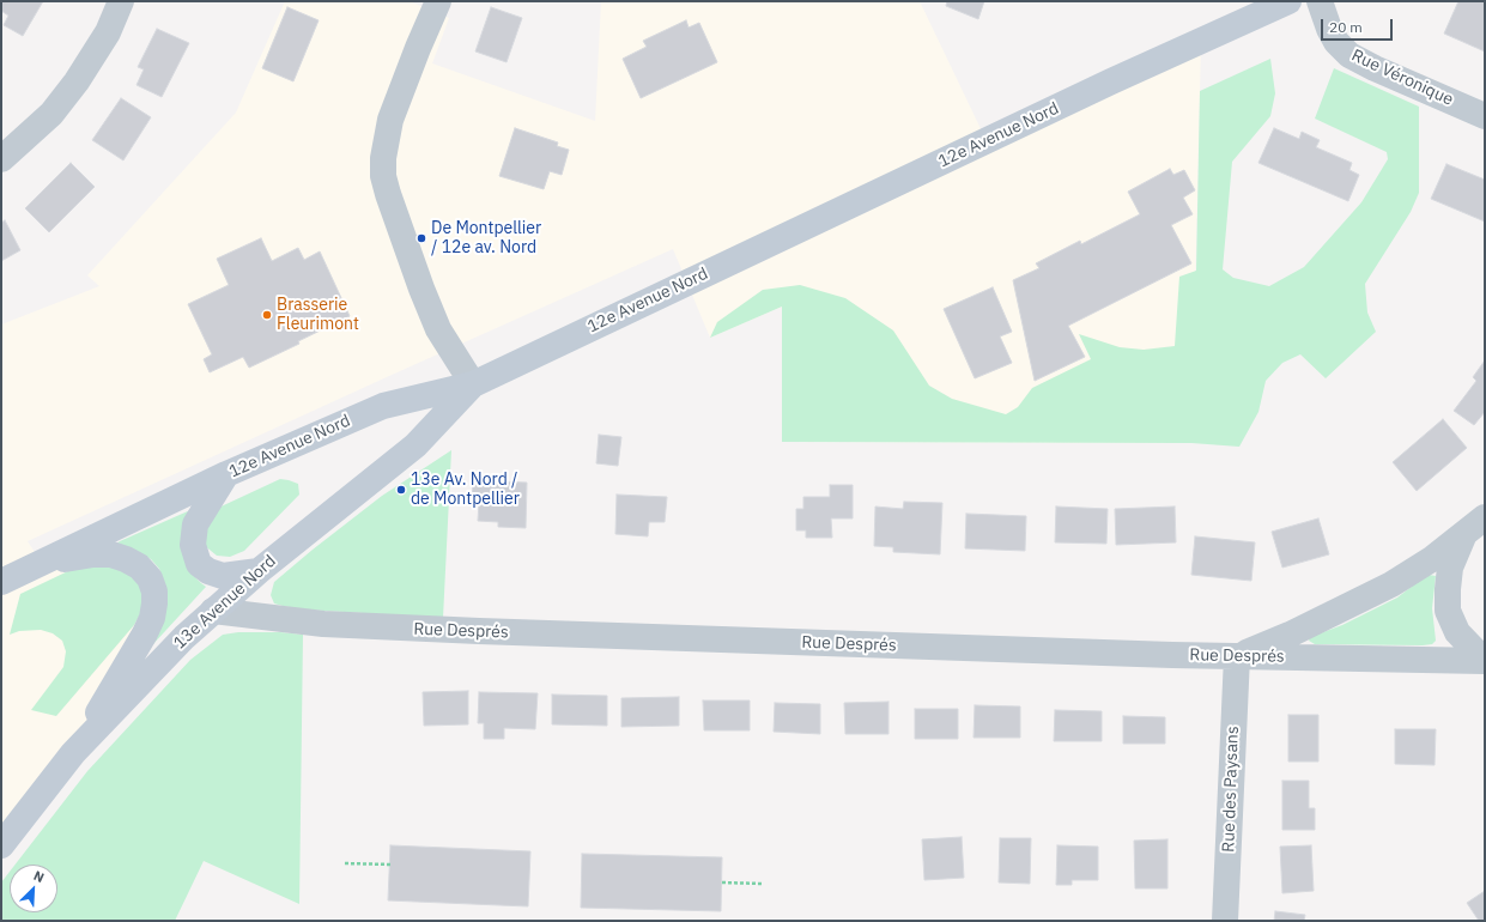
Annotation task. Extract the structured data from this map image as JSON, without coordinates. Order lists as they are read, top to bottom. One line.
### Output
{"streets":{"main road":["12e Avenue Nord","13e Avenue Nord"],"street":["Rue Véronique","Rue Després","Rue des Paysans"]},"crossings":[["12e Avenue Nord","13e Avenue Nord"],["13e Avenue Nord","Rue Després"],["Rue Després","Rue des Paysans"]],"places":["De Montpellier / 12e av. Nord","Brasserie Fleurimont","13e Av. Nord / de Montpellier"],"scale_bar":"20 m","north":"top right"}
